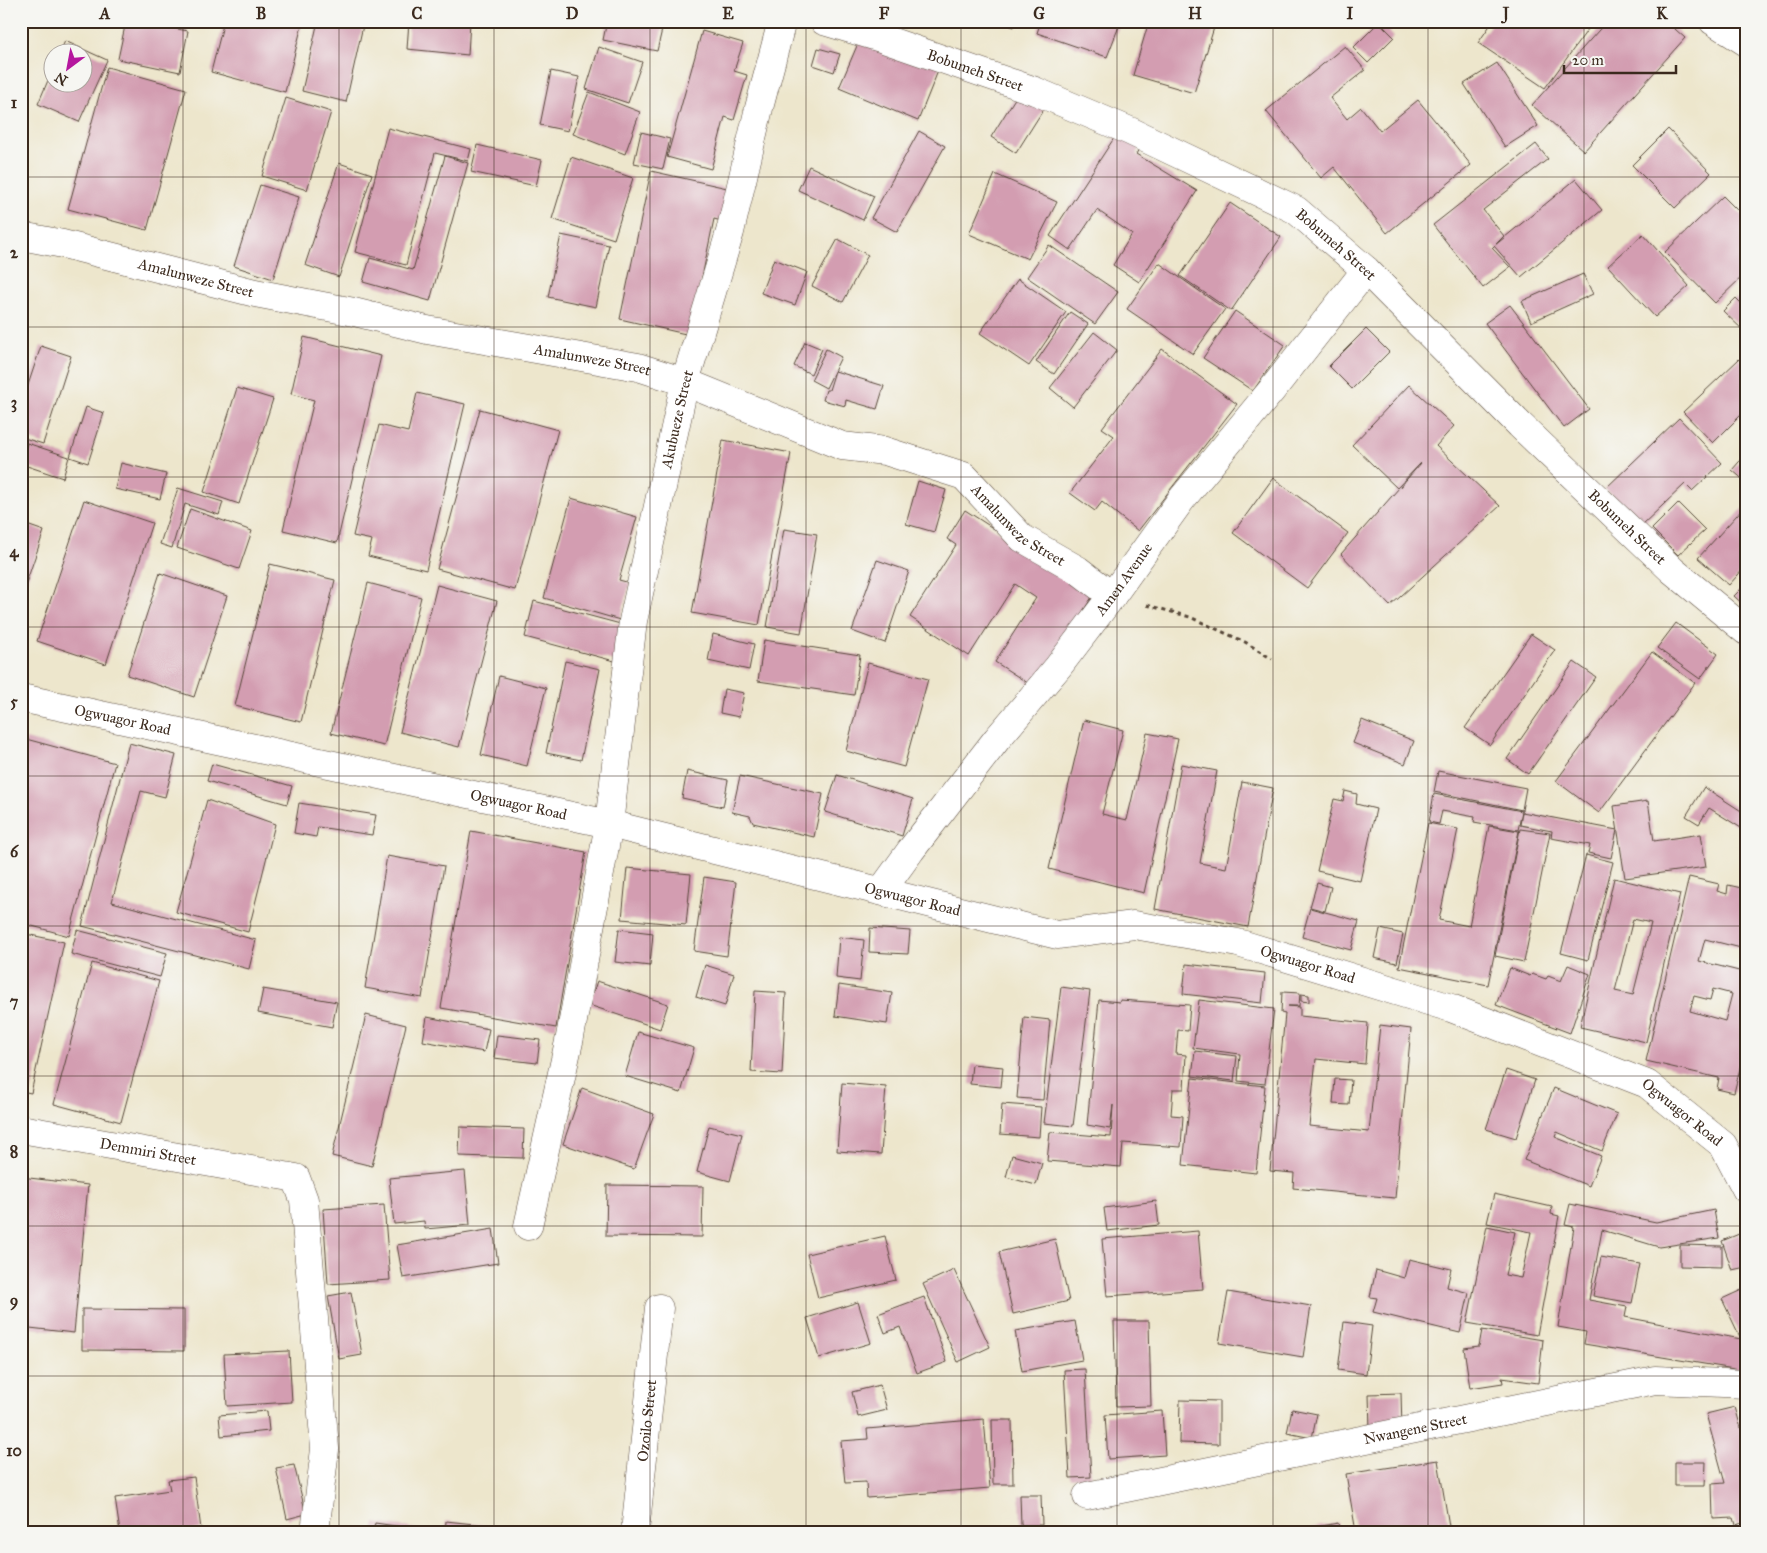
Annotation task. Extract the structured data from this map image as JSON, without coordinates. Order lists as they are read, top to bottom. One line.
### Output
{"streets":{"street":["Bobumeh Street","Amalunweze Street","Akubueze Street","Amen Avenue","Ogwuagor Road","Demmiri Street","Ozoilo Street","Nwangene Street"]},"crossings":[["Bobumeh Street","Amen Avenue"],["Amalunweze Street","Akubueze Street"],["Amalunweze Street","Amen Avenue"],["Akubueze Street","Ogwuagor Road"],["Amen Avenue","Ogwuagor Road"]],"scale_bar":"20 m","north":"bottom left","grid":{"columns":["A","B","C","D","E","F","G","H","I","J","K"],"rows":["1","2","3","4","5","6","7","8","9","10"]}}
